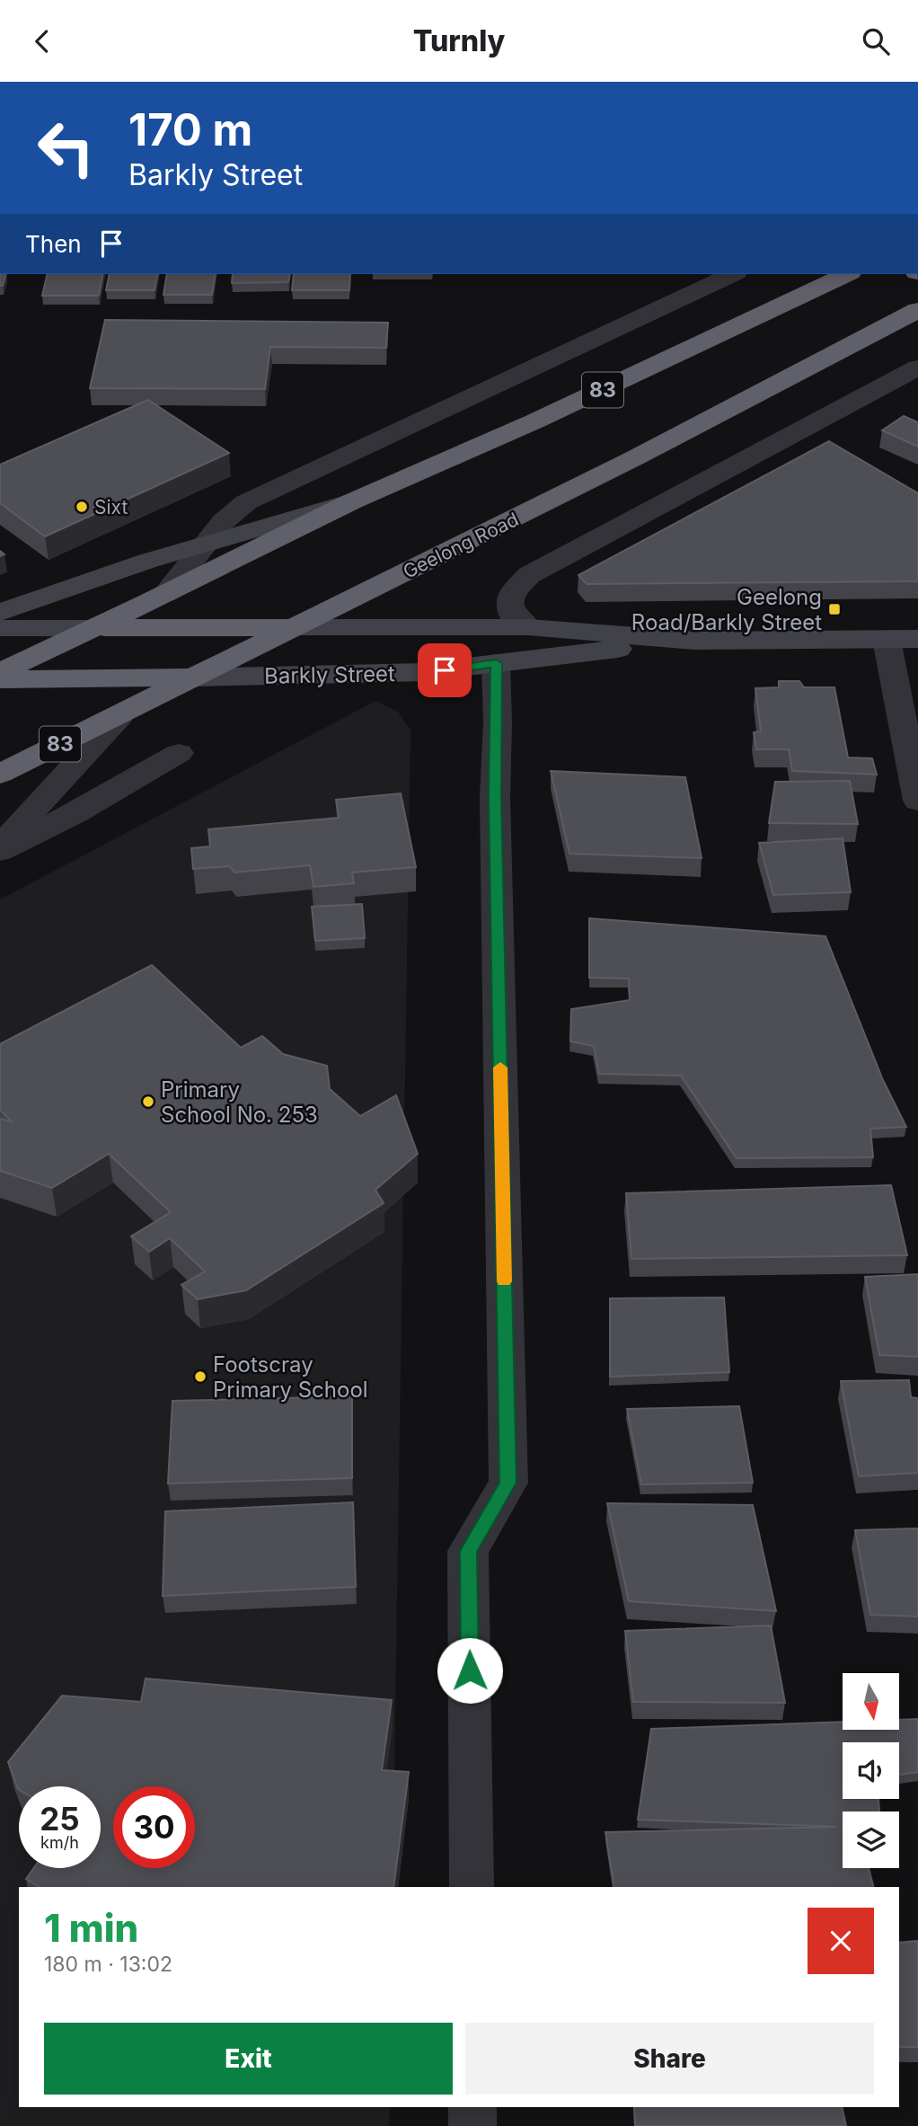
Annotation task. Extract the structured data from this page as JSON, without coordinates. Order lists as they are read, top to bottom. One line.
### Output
{"streets":{"highway":["83","Geelong Road","Barkly Street"]},"crossings":[["83","Barkly Street"],["Geelong Road","Barkly Street"]],"places":{"other":["Sixt","Primary School No. 253","Footscray Primary School"],"transit":["Geelong Road/Barkly Street"]},"north":"bottom","page":{"header":"Turnly","turn":["170 m","Barkly Street"],"then":"Then","speed":"25 km/h","limit":"30","heading":["1 min","180 m · 13:02"],"buttons":["Exit","Share"]}}
